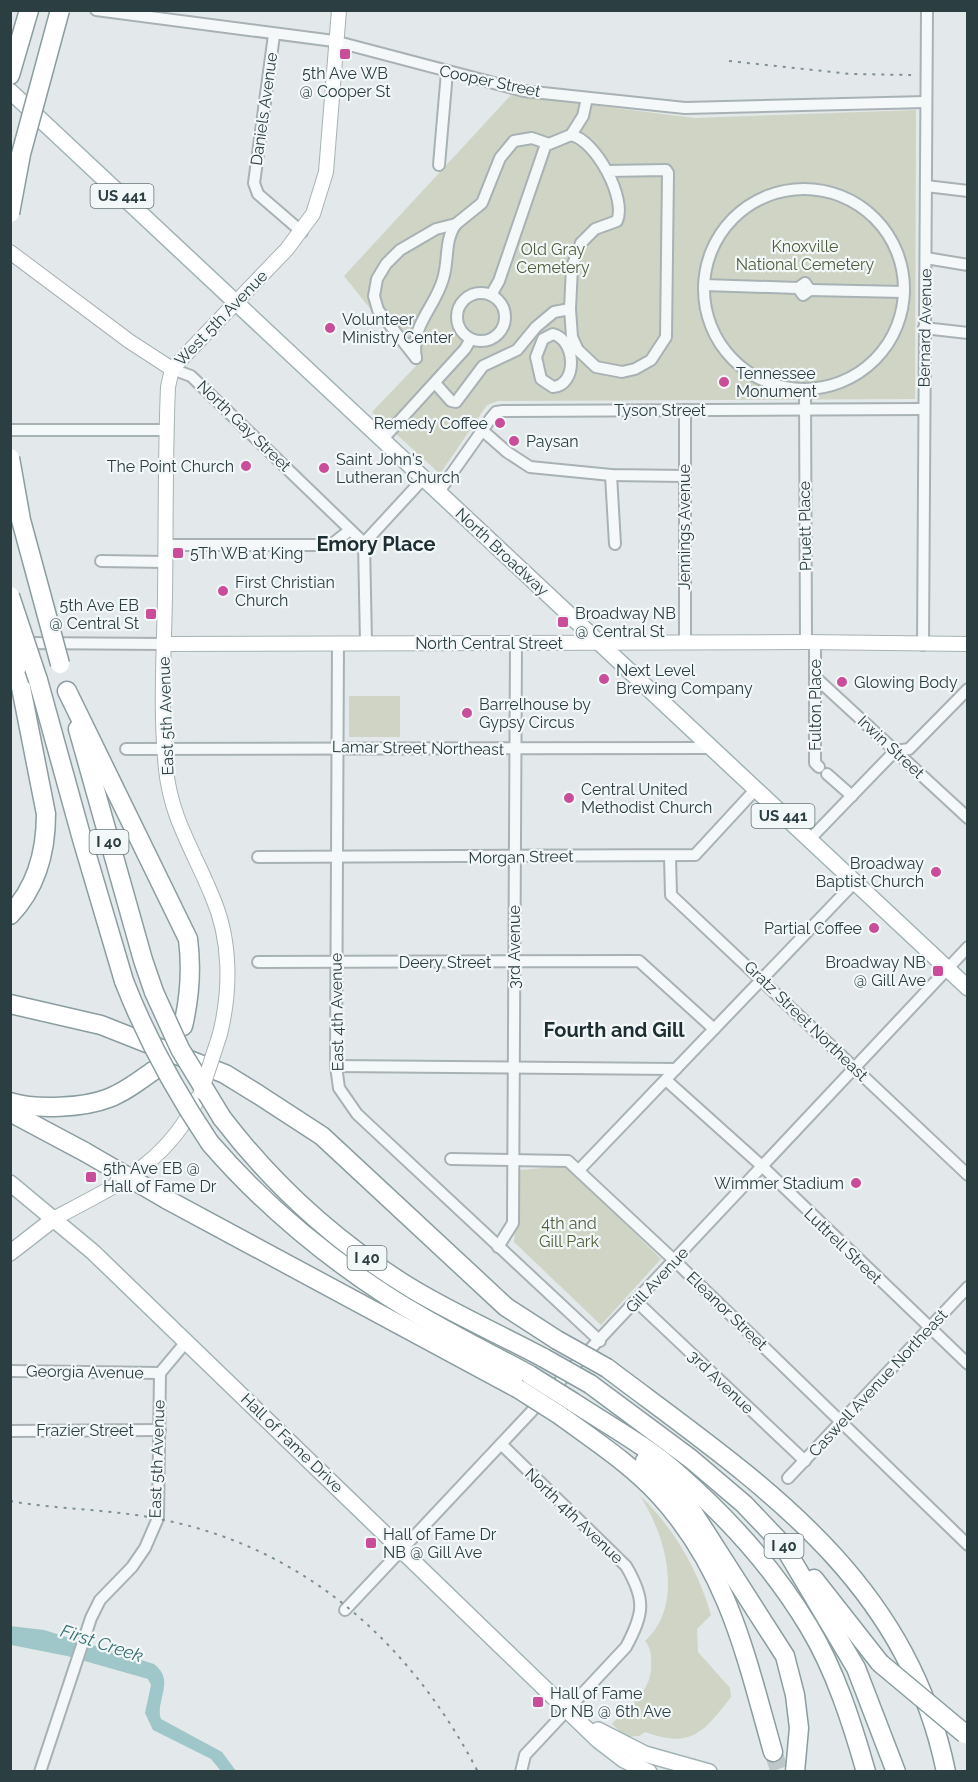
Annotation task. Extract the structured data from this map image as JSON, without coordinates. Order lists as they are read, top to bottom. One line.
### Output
{"streets":{"highway":["I 40"],"main road":["US 441","West 5th Avenue","North Gay Street","North Broadway","North Central Street","East 5th Avenue","Hall of Fame Drive"],"street":["Cooper Street","Daniels Avenue","Bernard Avenue","Tyson Street","Pruett Place","Jennings Avenue","Fulton Place","Irwin Street","Lamar Street Northeast","Morgan Street","3rd Avenue","Deery Street","East 4th Avenue","Gratz Street Northeast","Luttrell Street","Gill Avenue","Eleanor Street","Georgia Avenue","Caswell Avenue Northeast","Frazier Street","North 4th Avenue"]},"crossings":[["Cooper Street","Daniels Avenue"],["Cooper Street","West 5th Avenue"],["Cooper Street","Bernard Avenue"],["Daniels Avenue","West 5th Avenue"],["West 5th Avenue","North Gay Street"],["West 5th Avenue","North Broadway"],["West 5th Avenue","North Central Street"],["West 5th Avenue","East 5th Avenue"],["Bernard Avenue","Tyson Street"],["Bernard Avenue","North Central Street"],["Tyson Street","Pruett Place"],["Tyson Street","Jennings Avenue"],["Tyson Street","North Broadway"],["Pruett Place","North Central Street"],["Pruett Place","Fulton Place"],["Jennings Avenue","North Central Street"],["North Broadway","North Central Street"],["North Broadway","Lamar Street Northeast"],["North Broadway","Morgan Street"],["North Broadway","Gill Avenue"],["North Central Street","Fulton Place"],["North Central Street","East 5th Avenue"],["North Central Street","3rd Avenue"],["North Central Street","East 4th Avenue"],["Fulton Place","Irwin Street"],["East 5th Avenue","Lamar Street Northeast"],["East 5th Avenue","Georgia Avenue"],["East 5th Avenue","Frazier Street"],["East 5th Avenue","Hall of Fame Drive"],["Lamar Street Northeast","3rd Avenue"],["Lamar Street Northeast","East 4th Avenue"],["Morgan Street","3rd Avenue"],["Morgan Street","East 4th Avenue"],["Morgan Street","Gratz Street Northeast"],["3rd Avenue","Deery Street"],["3rd Avenue","East 4th Avenue"],["3rd Avenue","Gill Avenue"],["3rd Avenue","Eleanor Street"],["3rd Avenue","Caswell Avenue Northeast"],["Deery Street","East 4th Avenue"],["East 4th Avenue","Gill Avenue"],["Gratz Street Northeast","Gill Avenue"],["Luttrell Street","Gill Avenue"],["Luttrell Street","Caswell Avenue Northeast"],["Gill Avenue","Eleanor Street"],["Gill Avenue","Hall of Fame Drive"],["Gill Avenue","North 4th Avenue"],["Eleanor Street","Caswell Avenue Northeast"],["Hall of Fame Drive","North 4th Avenue"]],"districts":["Emory Place","Fourth and Gill"],"water":["First Creek"],"parks":["Knoxville National Cemetery","Old Gray Cemetery","4th and Gill Park"],"places":{"transit":["5th Ave WB @ Cooper St","5Th WB at King","5th Ave EB @ Central St","Broadway NB @ Central St","Broadway NB @ Gill Ave","5th Ave EB @ Hall of Fame Dr","Hall of Fame Dr NB @ Gill Ave","Hall of Fame Dr NB @ 6th Ave"],"other":["Volunteer Ministry Center","Tennessee Monument","Remedy Coffee","Paysan","The Point Church","Saint John's Lutheran Church","First Christian Church","Next Level Brewing Company","Glowing Body","Barrelhouse by Gypsy Circus","Central United Methodist Church","Broadway Baptist Church","Partial Coffee","Wimmer Stadium"]}}
